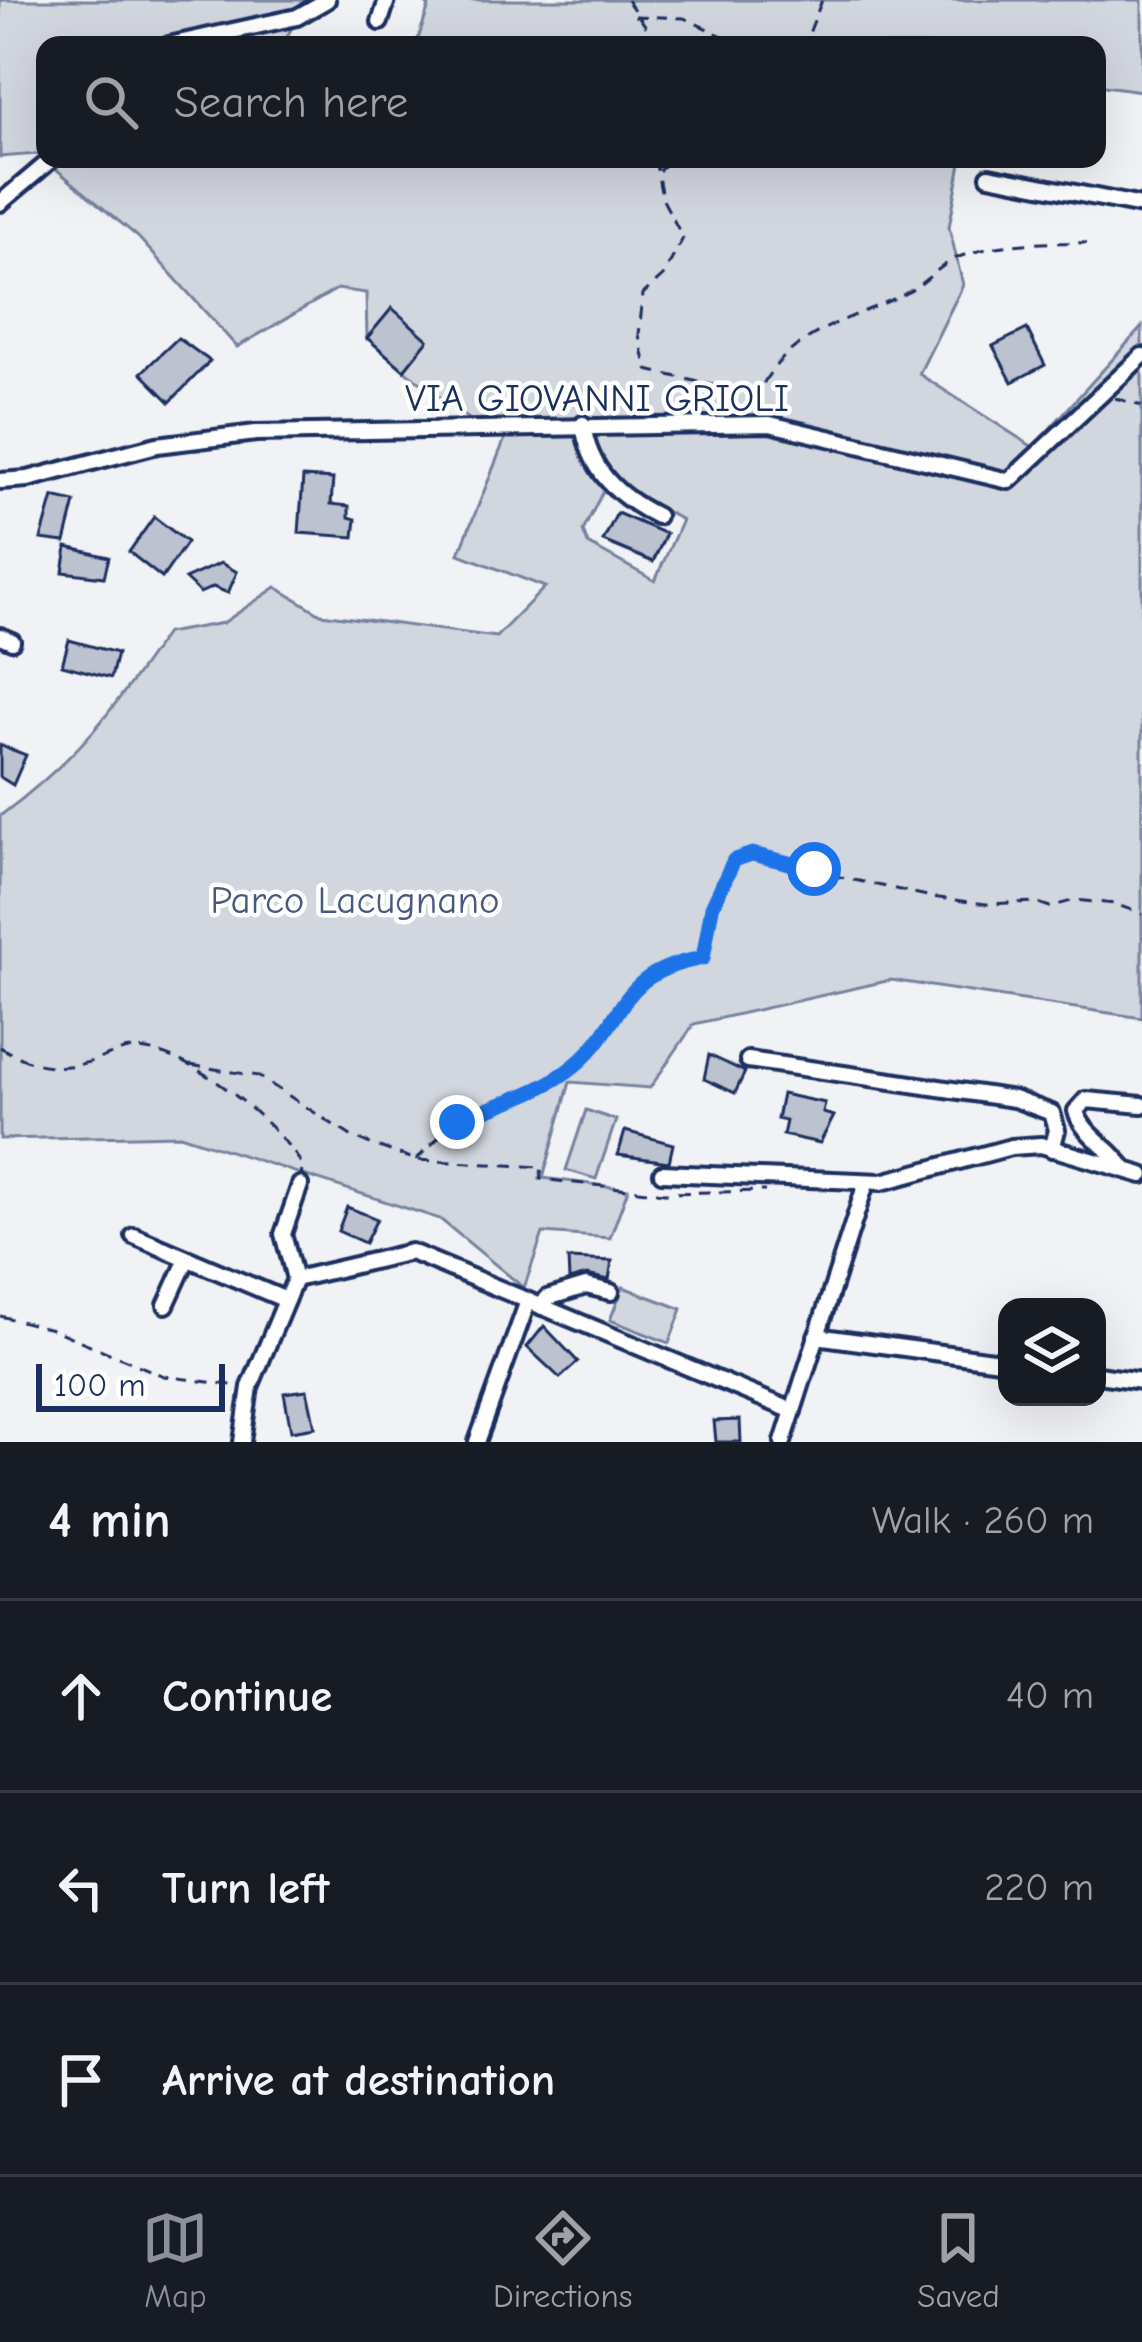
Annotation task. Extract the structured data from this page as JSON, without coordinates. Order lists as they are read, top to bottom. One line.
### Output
{"streets":{"street":["VIA GIOVANNI GRIOLI"]},"parks":["Parco Lacugnano"],"scale_bar":"100 m","page":{"search":"Search here","scale":"100 m","heading":["4 min","Walk · 260 m"],"list":[["Continue","40 m"],["Turn left","220 m"],"Arrive at destination"],"nav":["Map","Directions","Saved"]}}
